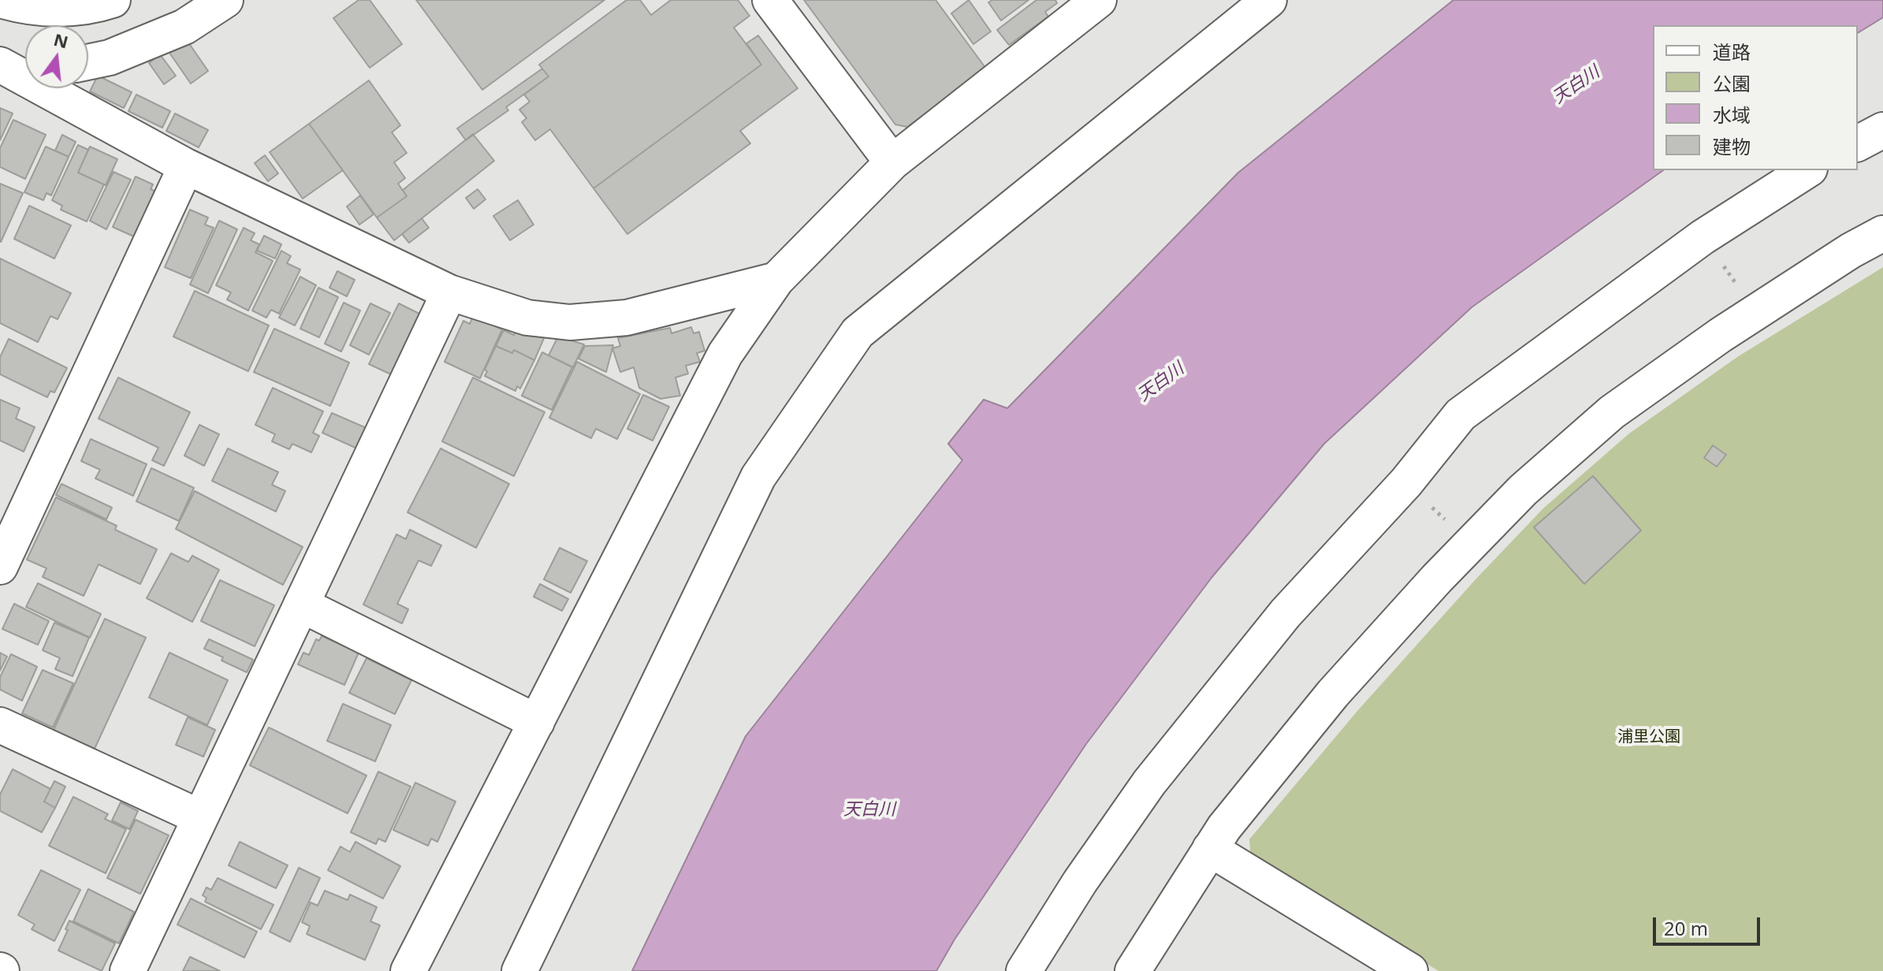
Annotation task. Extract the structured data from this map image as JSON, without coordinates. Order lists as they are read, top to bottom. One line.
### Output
{"water":["天白川"],"parks":["浦里公園"],"legend":["道路","公園","水域","建物"],"scale_bar":"20 m","north":"top"}
